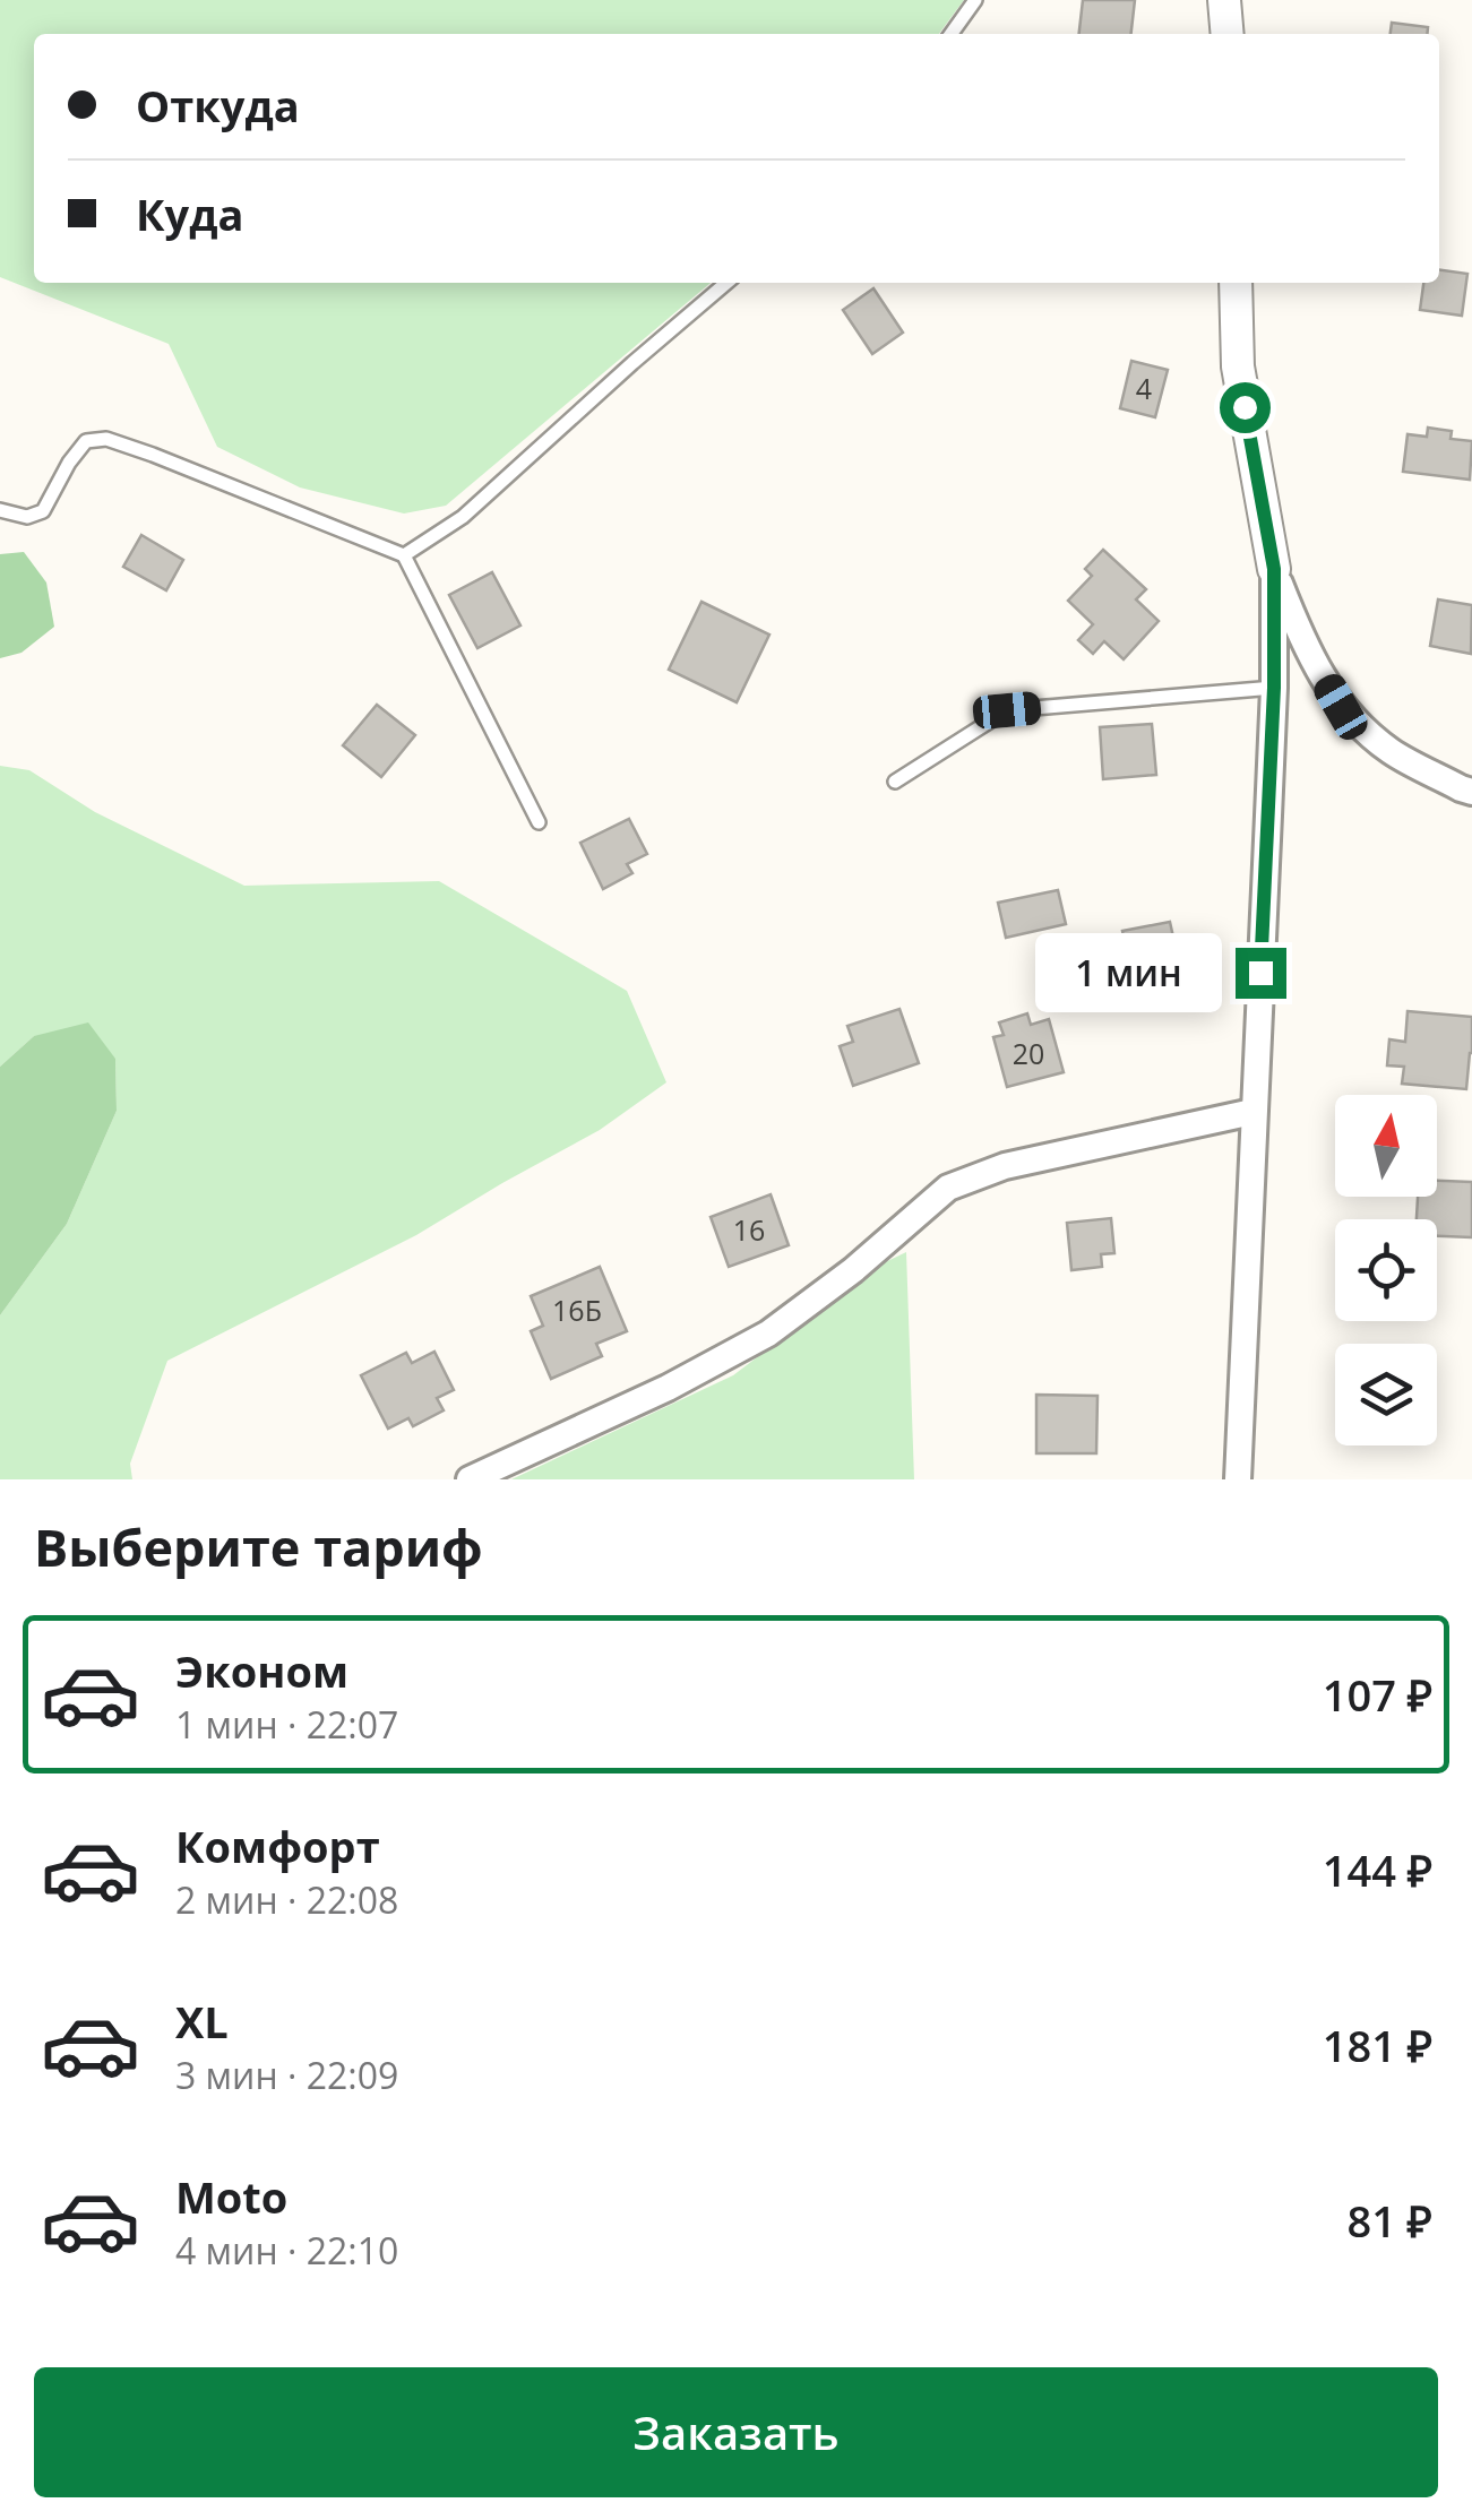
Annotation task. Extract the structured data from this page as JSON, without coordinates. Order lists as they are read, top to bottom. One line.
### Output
{"house_numbers":["4","20","16","16Б"],"north":"top","page":{"banner":["Откуда","Куда"],"bubble":"1 мин","heading":"Выберите тариф","list":[{"name":"Эконом","note":"1 мин · 22:07","value":"107 ₽"},{"name":"Комфорт","note":"2 мин · 22:08","value":"144 ₽"},{"name":"XL","note":"3 мин · 22:09","value":"181 ₽"},{"name":"Moto","note":"4 мин · 22:10","value":"81 ₽"}],"buttons":"Заказать"}}
